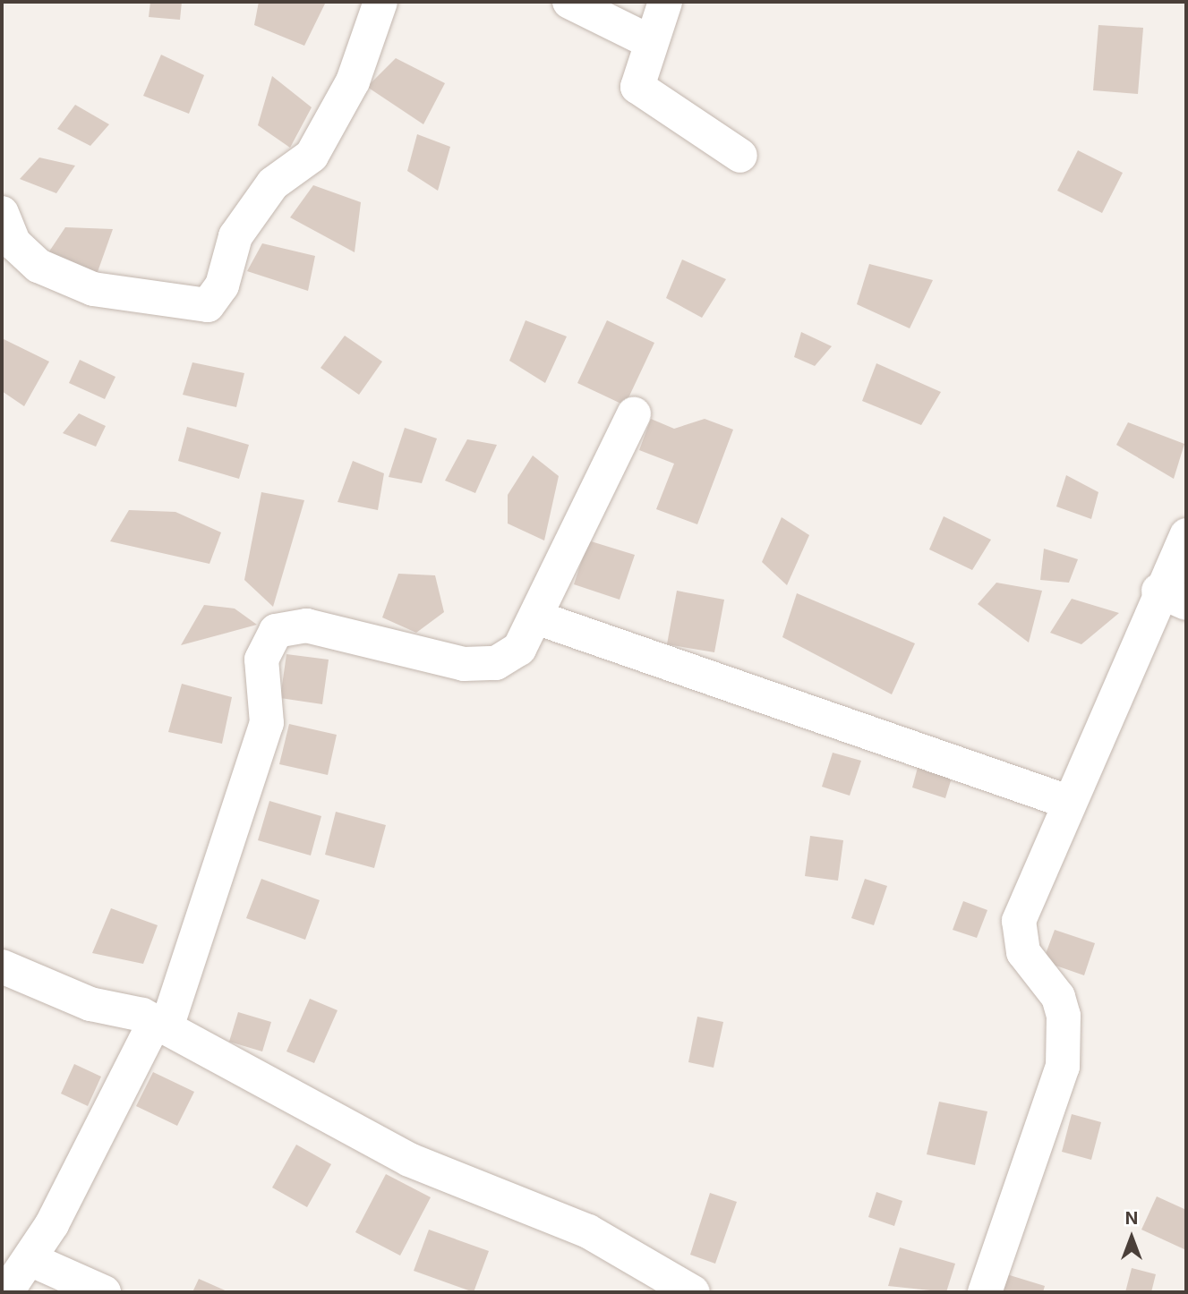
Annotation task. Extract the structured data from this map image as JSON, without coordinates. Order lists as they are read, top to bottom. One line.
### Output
{"north":"top"}
